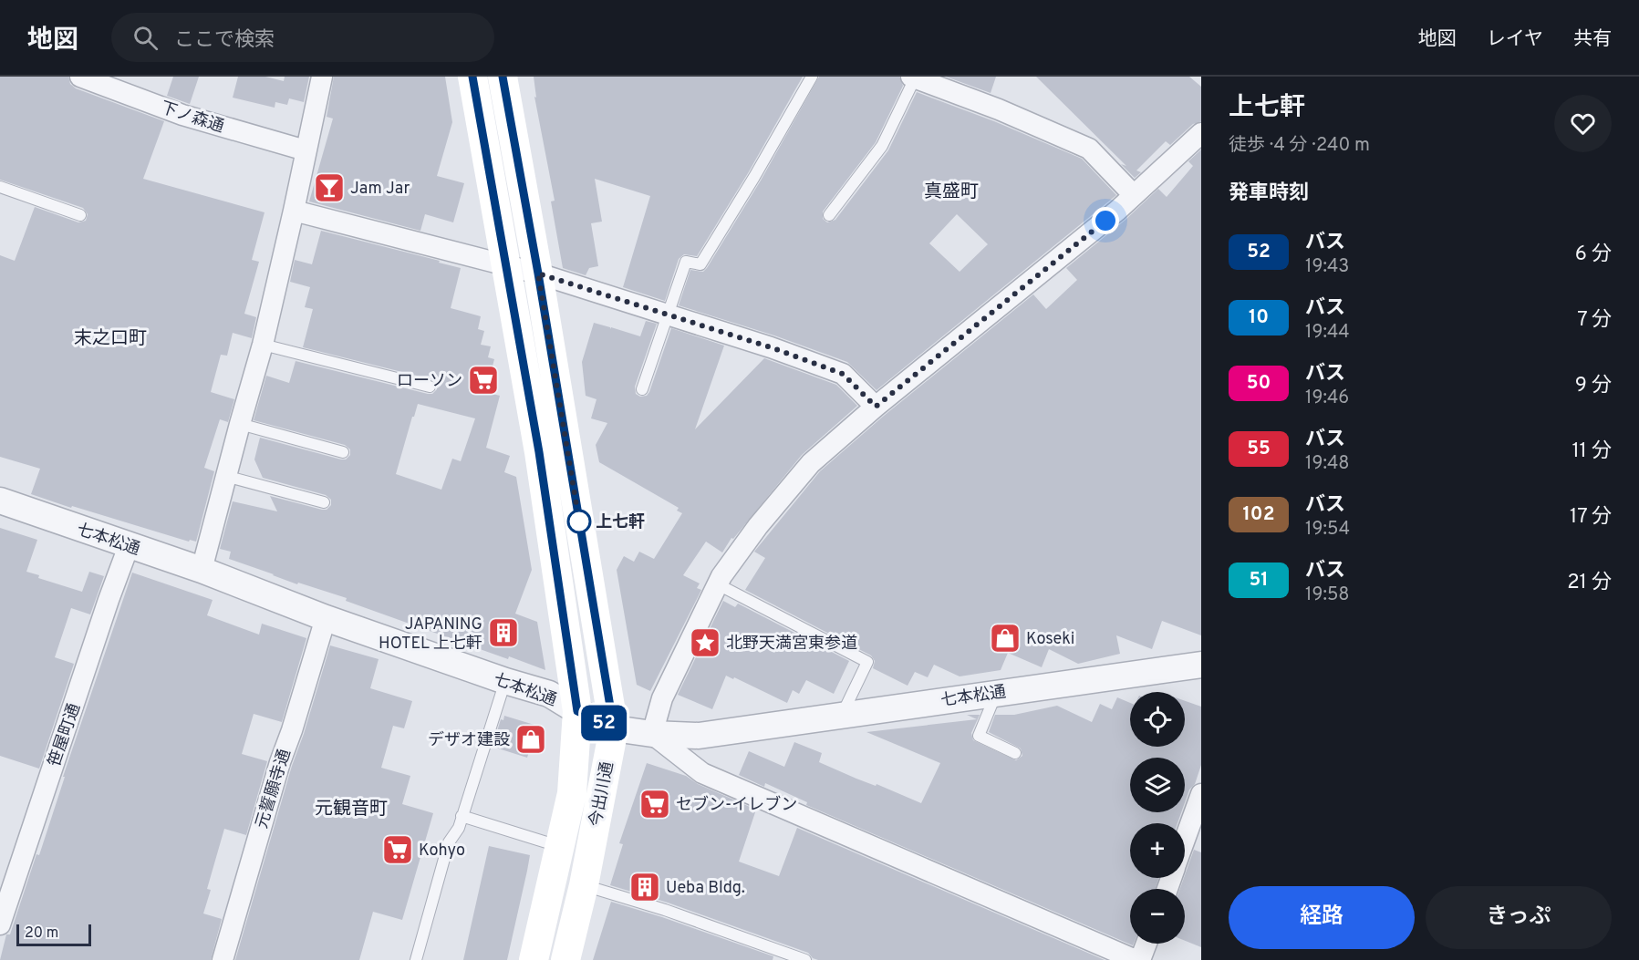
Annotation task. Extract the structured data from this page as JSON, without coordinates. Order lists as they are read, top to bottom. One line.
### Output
{"streets":{"main road":["今出川通"],"street":["下ノ森通","七本松通","笹屋町通","元誓願寺通"]},"crossings":[["七本松通","笹屋町通"],["七本松通","元誓願寺通"],["七本松通","今出川通"]],"districts":["真盛町","末之口町","元観音町"],"places":{"bar":["Jam Jar"],"supermarket":["ローソン","セブン-イレブン","Kohyo"],"other":["上七軒"],"building":["JAPANING HOTEL 上七軒","Ueba Bldg."],"shop":["Koseki","デザオ建設"],"place":["北野天満宮東参道"]},"lines":["bus line 52"],"scale_bar":"20 m","page":{"header":"地図","search":"ここで検索","nav":["地図","レイヤ","共有"],"on_map":"52","heading":[["上七軒","徒歩 · 4 分 · 240 m"],"発車時刻"],"list":[{"mark":"52","name":"バス","note":"19:43","value":"6 分"},{"mark":"10","name":"バス","note":"19:44","value":"7 分"},{"mark":"50","name":"バス","note":"19:46","value":"9 分"},{"mark":"55","name":"バス","note":"19:48","value":"11 分"},{"mark":"102","name":"バス","note":"19:54","value":"17 分"},{"mark":"51","name":"バス","note":"19:58","value":"21 分"}],"map_buttons":["+","−"],"buttons":["経路","きっぷ"],"scale":"20 m"}}
